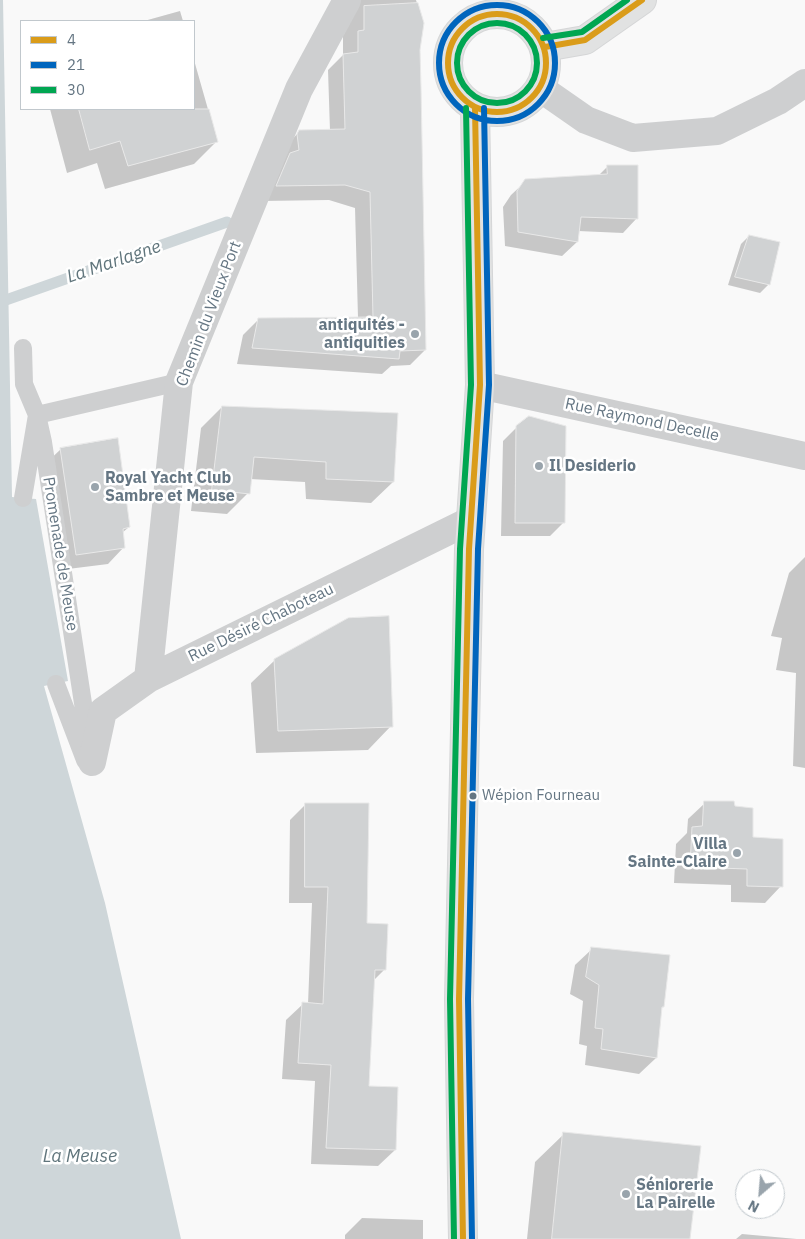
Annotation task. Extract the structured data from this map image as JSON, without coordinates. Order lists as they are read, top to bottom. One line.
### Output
{"streets":{"street":["Chemin du Vieux Port","Rue Raymond Decelle","Rue Désiré Chaboteau"],"lane":["Promenade de Meuse"]},"crossings":[["Chemin du Vieux Port","Rue Désiré Chaboteau"],["Promenade de Meuse","Rue Désiré Chaboteau"]],"water":["La Marlagne","La Meuse"],"places":["antiquités - antiquities","Il Desiderio","Royal Yacht Club Sambre et Meuse","Wépion Fourneau","Villa Sainte-Claire","Séniorerie La Pairelle"],"lines":["transit line 4","transit line 30","transit line 21"],"legend":["4","21","30"],"north":"bottom left"}
